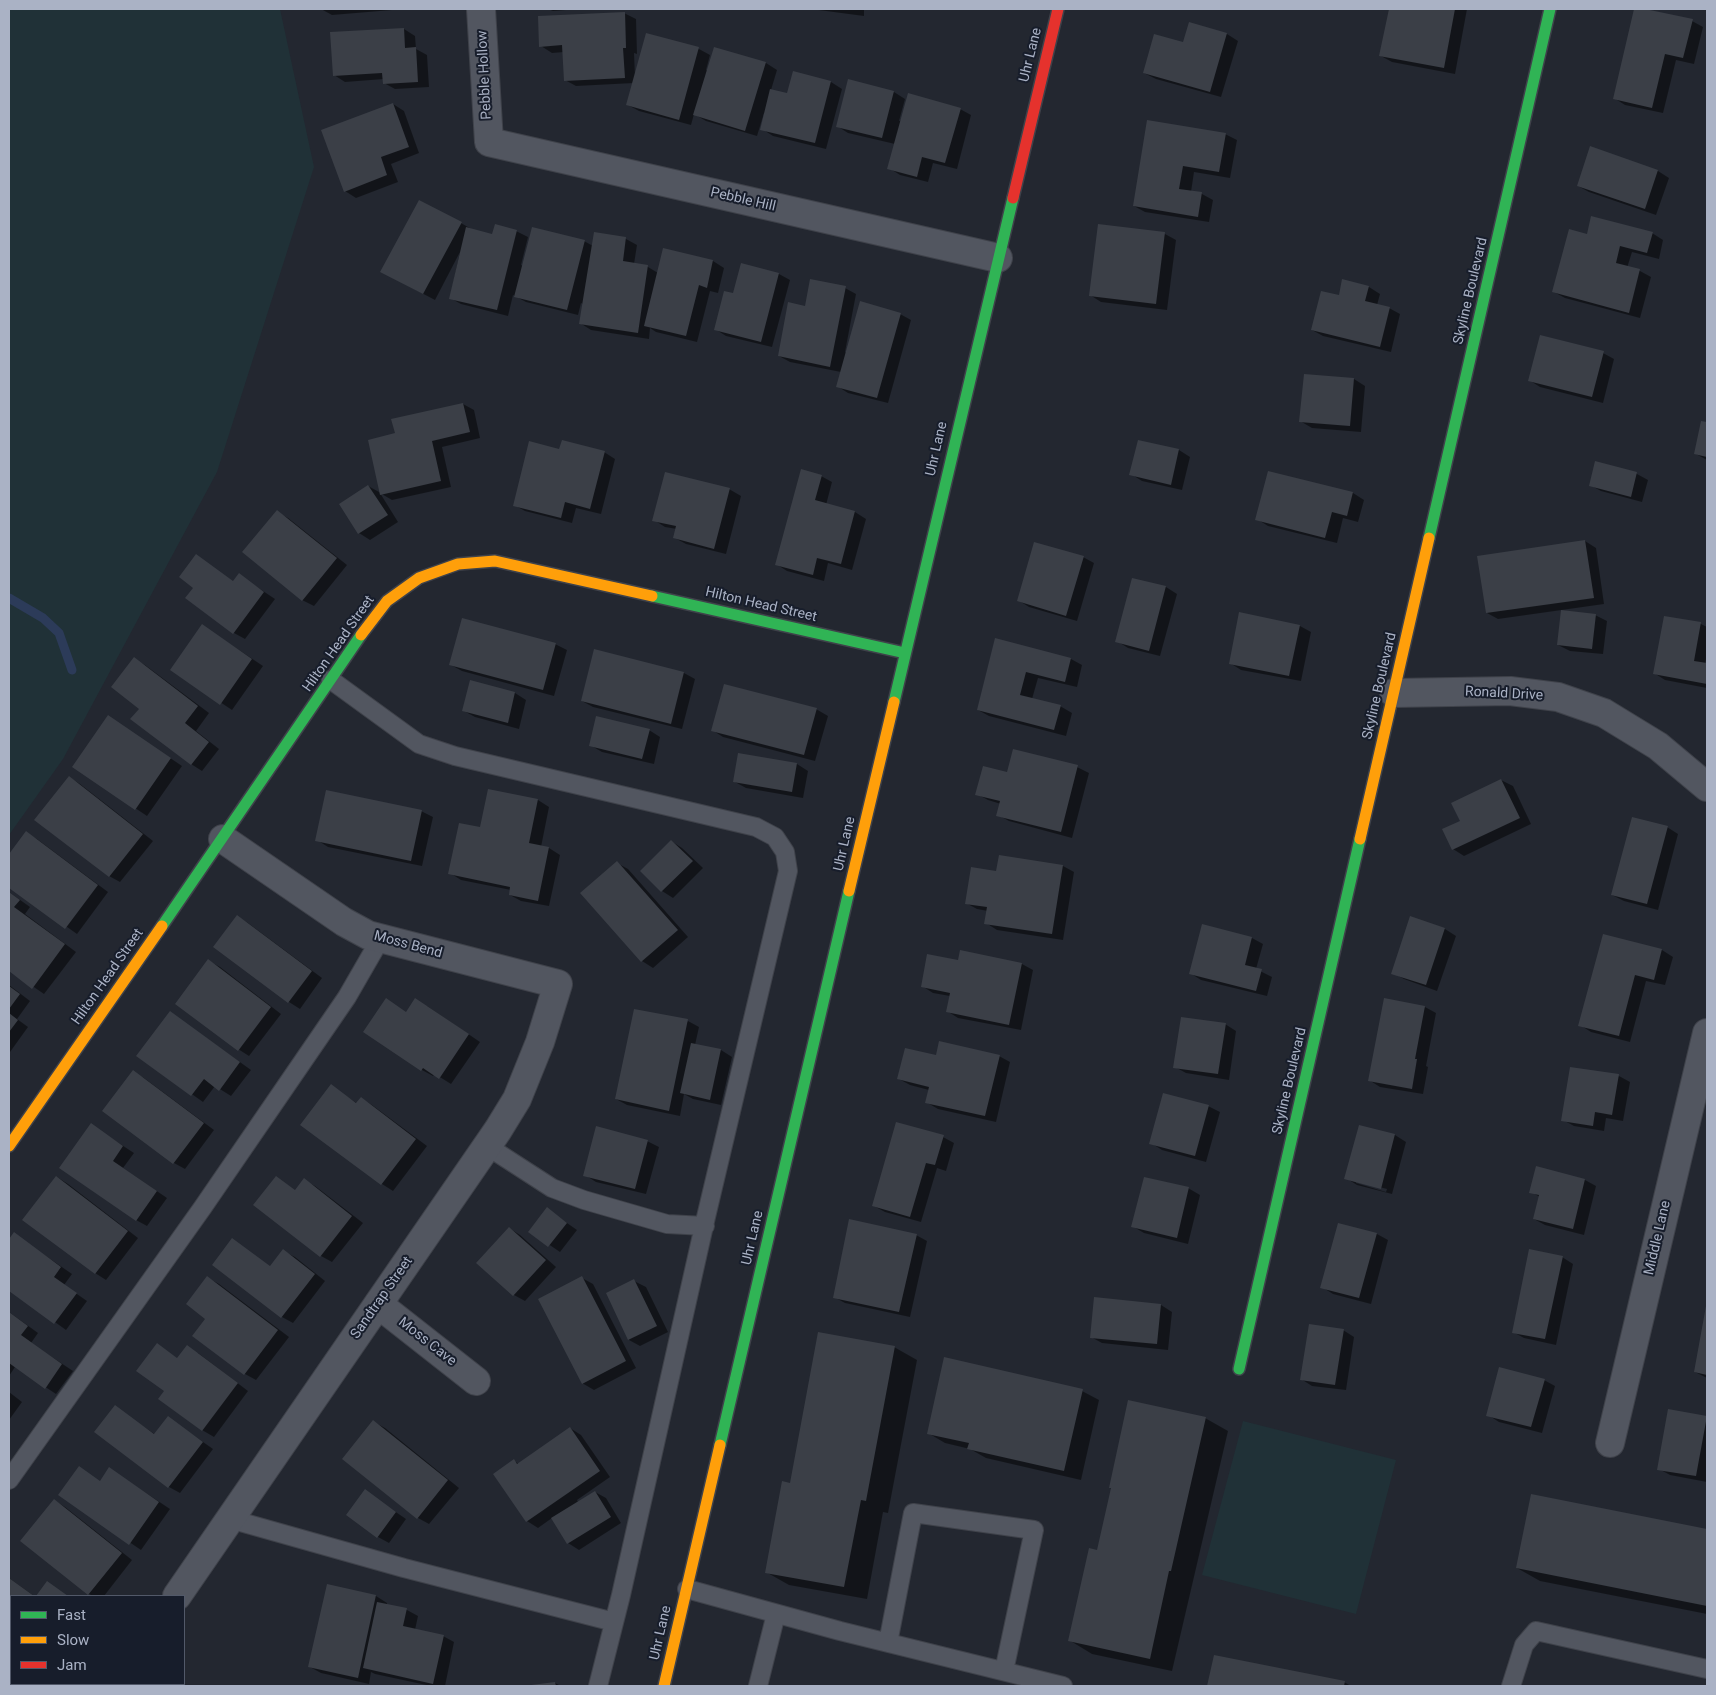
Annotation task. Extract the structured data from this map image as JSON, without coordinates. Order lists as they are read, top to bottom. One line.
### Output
{"streets":{"street":["Uhr Lane","Pebble Hollow","Pebble Hill","Skyline Boulevard","Hilton Head Street","Ronald Drive","Moss Bend","Middle Lane","Sandtrap Street","Moss Cave"]},"crossings":[["Uhr Lane","Pebble Hill"],["Uhr Lane","Hilton Head Street"],["Pebble Hollow","Pebble Hill"],["Skyline Boulevard","Ronald Drive"],["Hilton Head Street","Moss Bend"],["Moss Bend","Sandtrap Street"],["Sandtrap Street","Moss Cave"]],"legend":["Fast","Slow","Jam"]}
